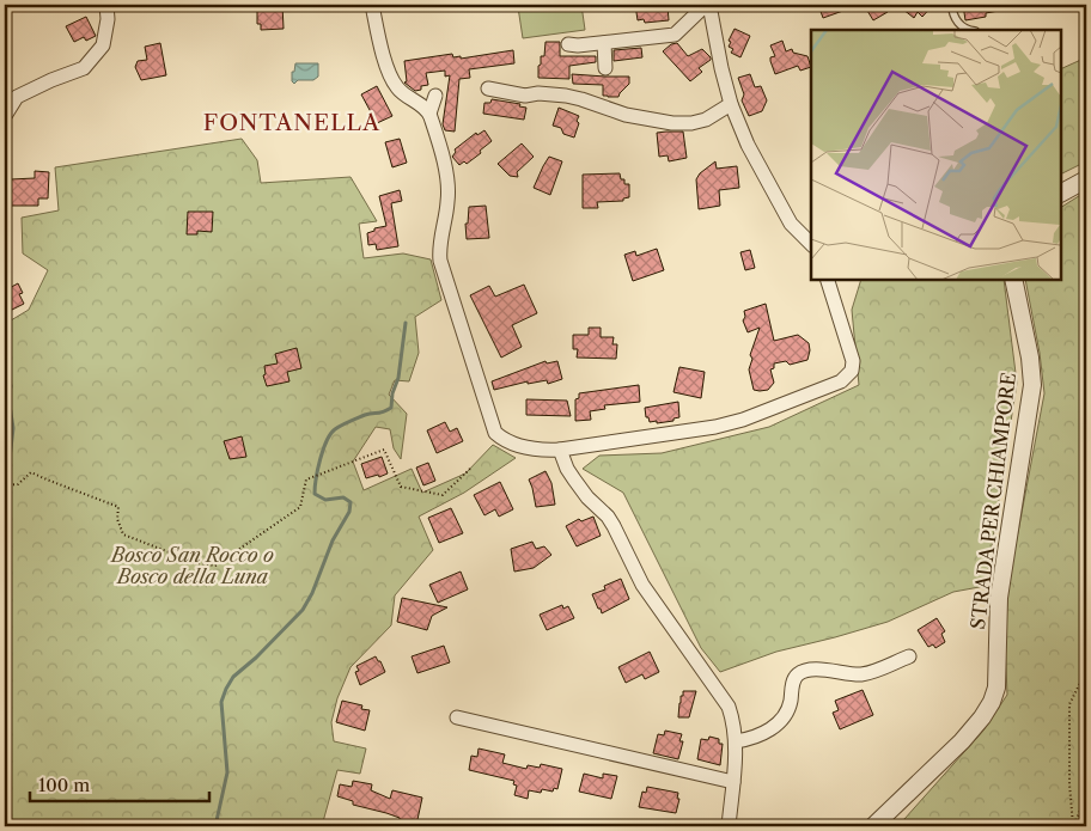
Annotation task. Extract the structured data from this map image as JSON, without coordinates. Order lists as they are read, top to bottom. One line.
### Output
{"streets":{"street":["STRADA PER CHIAMPORE"]},"districts":["FONTANELLA"],"parks":["Bosco San Rocco o Bosco della Luna"],"scale_bar":"100 m"}
